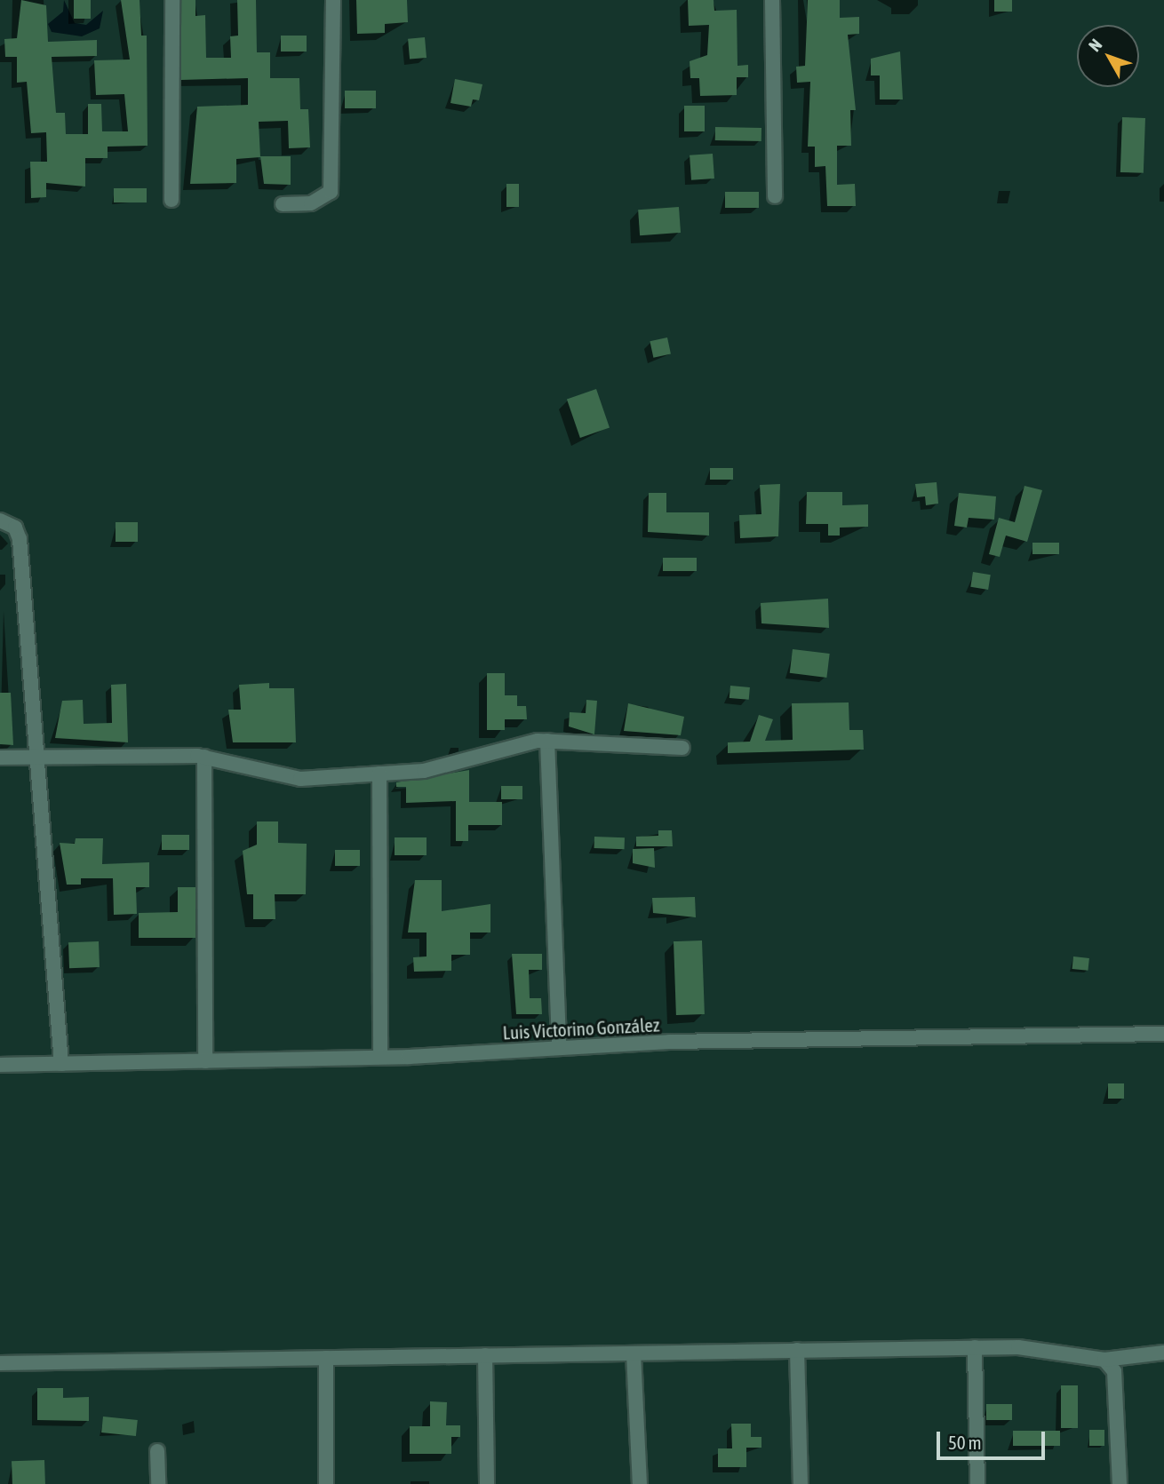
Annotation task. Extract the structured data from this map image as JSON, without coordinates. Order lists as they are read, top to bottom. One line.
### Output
{"streets":{"street":["Luis Victorino González"]},"scale_bar":"50 m","north":"top left"}
